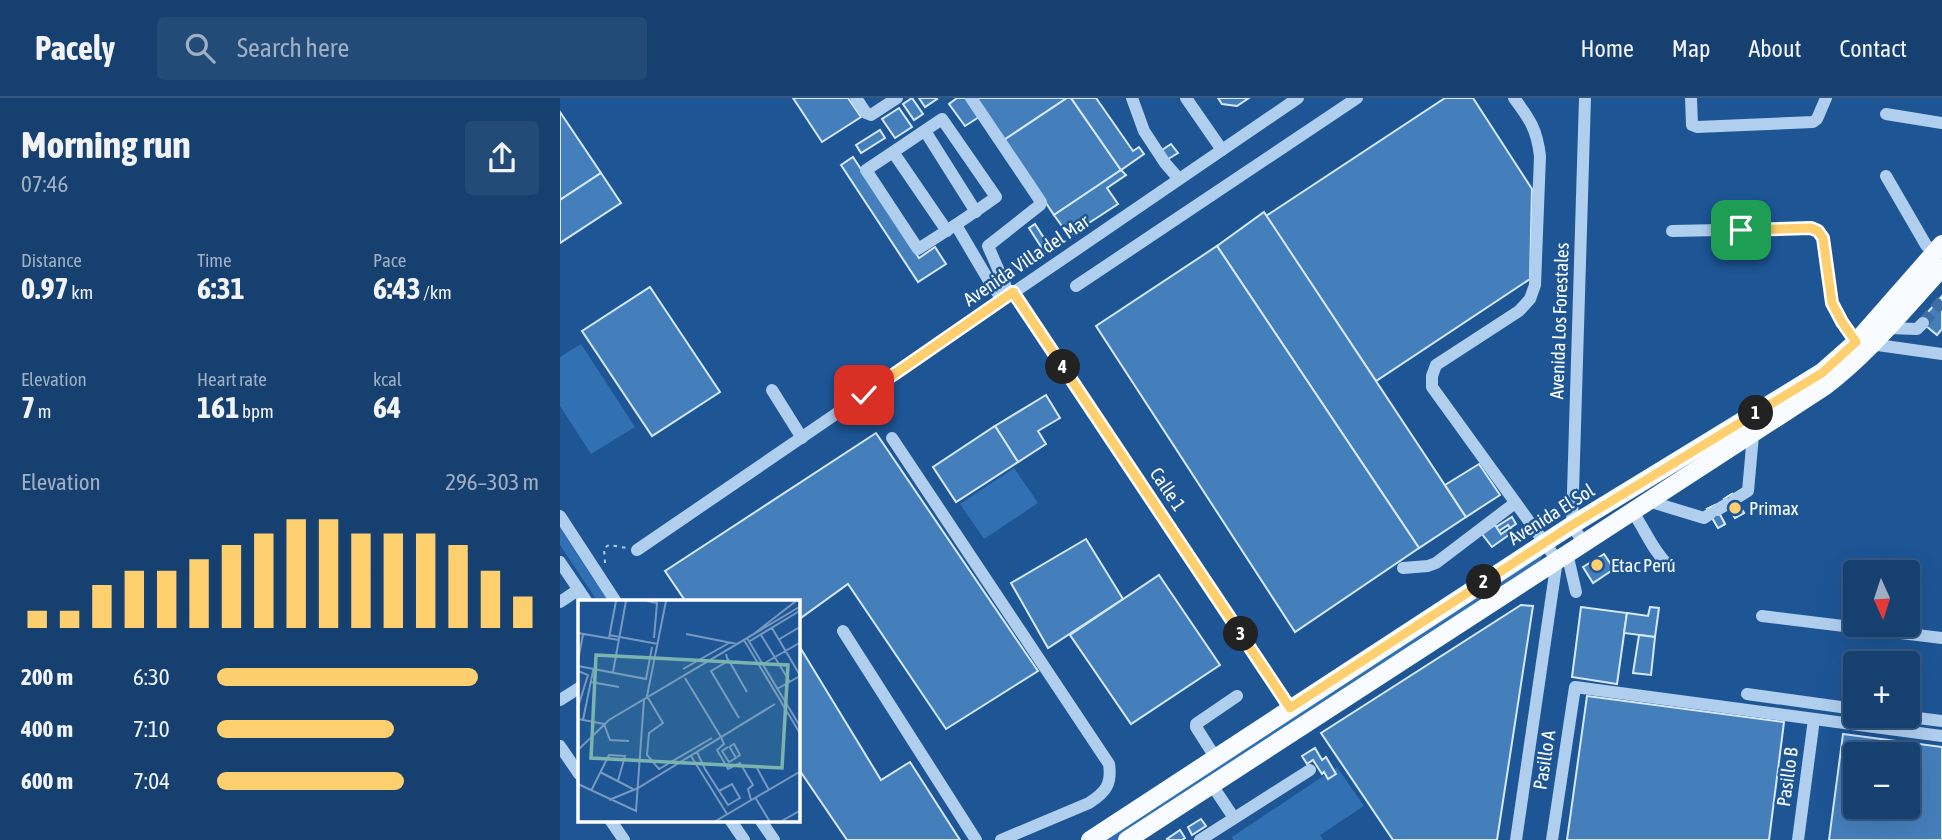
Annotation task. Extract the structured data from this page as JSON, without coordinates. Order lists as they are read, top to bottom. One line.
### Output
{"streets":{"main road":["Avenida El Sol"],"street":["Avenida Villa del Mar","Avenida Los Forestales","Calle 1","Pasillo A","Pasillo B"]},"crossings":[["Avenida Villa del Mar","Calle 1"],["Avenida Los Forestales","Avenida El Sol"],["Calle 1","Avenida El Sol"],["Pasillo A","Pasillo B"]],"places":["Primax","Etac Perú"],"north":"bottom","page":{"header":"Pacely","search":"Search here","nav":["Home","Map","About","Contact"],"heading":["Morning run","07:46"],"stats":[["Distance","0.97 km"],["Time","6:31"],["Pace","6:43 /km"],["Elevation","7 m"],["Heart rate","161 bpm"],["kcal","64"]],"pins":["4","1","2","3"],"chart":["Elevation","296–303 m"],"map_buttons":["+","−"],"list":[{"name":"200 m","note":"6:30"},{"name":"400 m","note":"7:10"},{"name":"600 m","note":"7:04"}]}}
